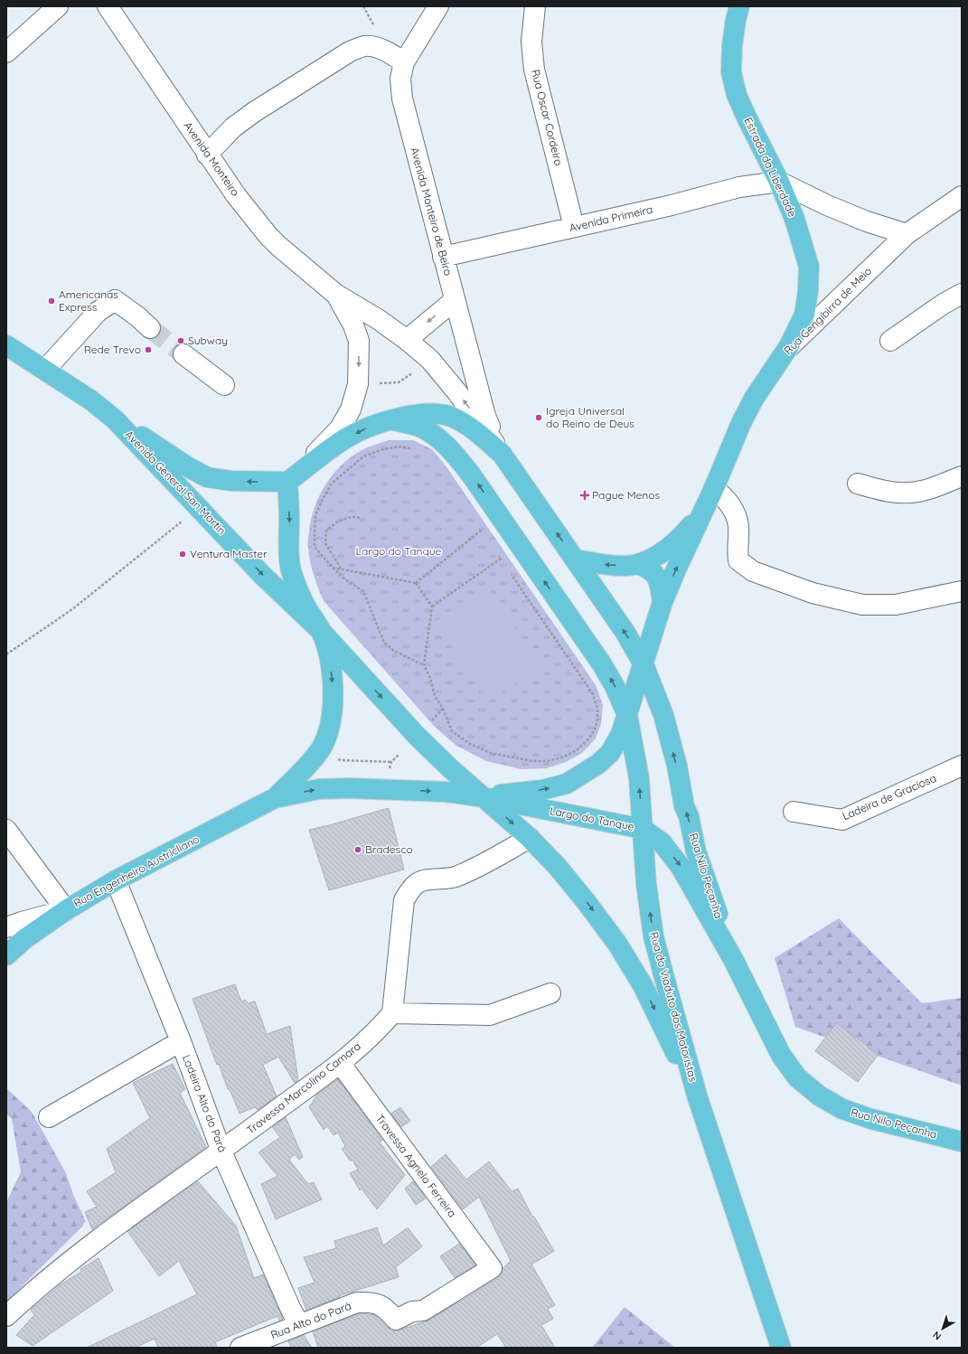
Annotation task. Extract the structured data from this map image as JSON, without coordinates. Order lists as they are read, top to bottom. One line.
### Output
{"streets":{"main road":["Estrada da Liberdade","Rua Gengibirra de Meio","Avenida General San Martin","Largo do Tanque","Rua Engenheiro Austricliano","Rua Nilo Peçanha","Rua do Viaduto dos Motoristas"],"street":["Rua Oscar Cordeiro","Avenida Monteiro","Avenida Monteiro de Beiro","Avenida Primeira","Ladeira de Graciosa","Travessa Marcolino Camara","Ladeira Alto do Pará","Travessa Agnelo Ferreira","Rua Alto do Pará"]},"crossings":[["Rua Oscar Cordeiro","Avenida Primeira"],["Avenida Monteiro","Largo do Tanque"],["Estrada da Liberdade","Avenida Primeira"],["Estrada da Liberdade","Rua Gengibirra de Meio"],["Avenida Monteiro de Beiro","Avenida Primeira"],["Avenida Monteiro de Beiro","Largo do Tanque"],["Rua Gengibirra de Meio","Largo do Tanque"],["Rua Gengibirra de Meio","Rua Engenheiro Austricliano"],["Rua Gengibirra de Meio","Rua do Viaduto dos Motoristas"],["Avenida General San Martin","Largo do Tanque"],["Largo do Tanque","Rua Engenheiro Austricliano"],["Largo do Tanque","Rua Nilo Peçanha"],["Largo do Tanque","Rua do Viaduto dos Motoristas"],["Rua Engenheiro Austricliano","Rua do Viaduto dos Motoristas"],["Rua Engenheiro Austricliano","Ladeira Alto do Pará"],["Rua Nilo Peçanha","Rua do Viaduto dos Motoristas"],["Travessa Marcolino Camara","Ladeira Alto do Pará"],["Travessa Marcolino Camara","Travessa Agnelo Ferreira"],["Ladeira Alto do Pará","Rua Alto do Pará"],["Travessa Agnelo Ferreira","Rua Alto do Pará"]],"one_way":["Avenida General San Martin"],"parks":["Largo do Tanque"],"places":{"other":["Americanas Express","Subway","Rede Trevo","Igreja Universal do Reino de Deus","Ventura Master","Bradesco"],"health":["Pague Menos"]},"north":"bottom left"}
